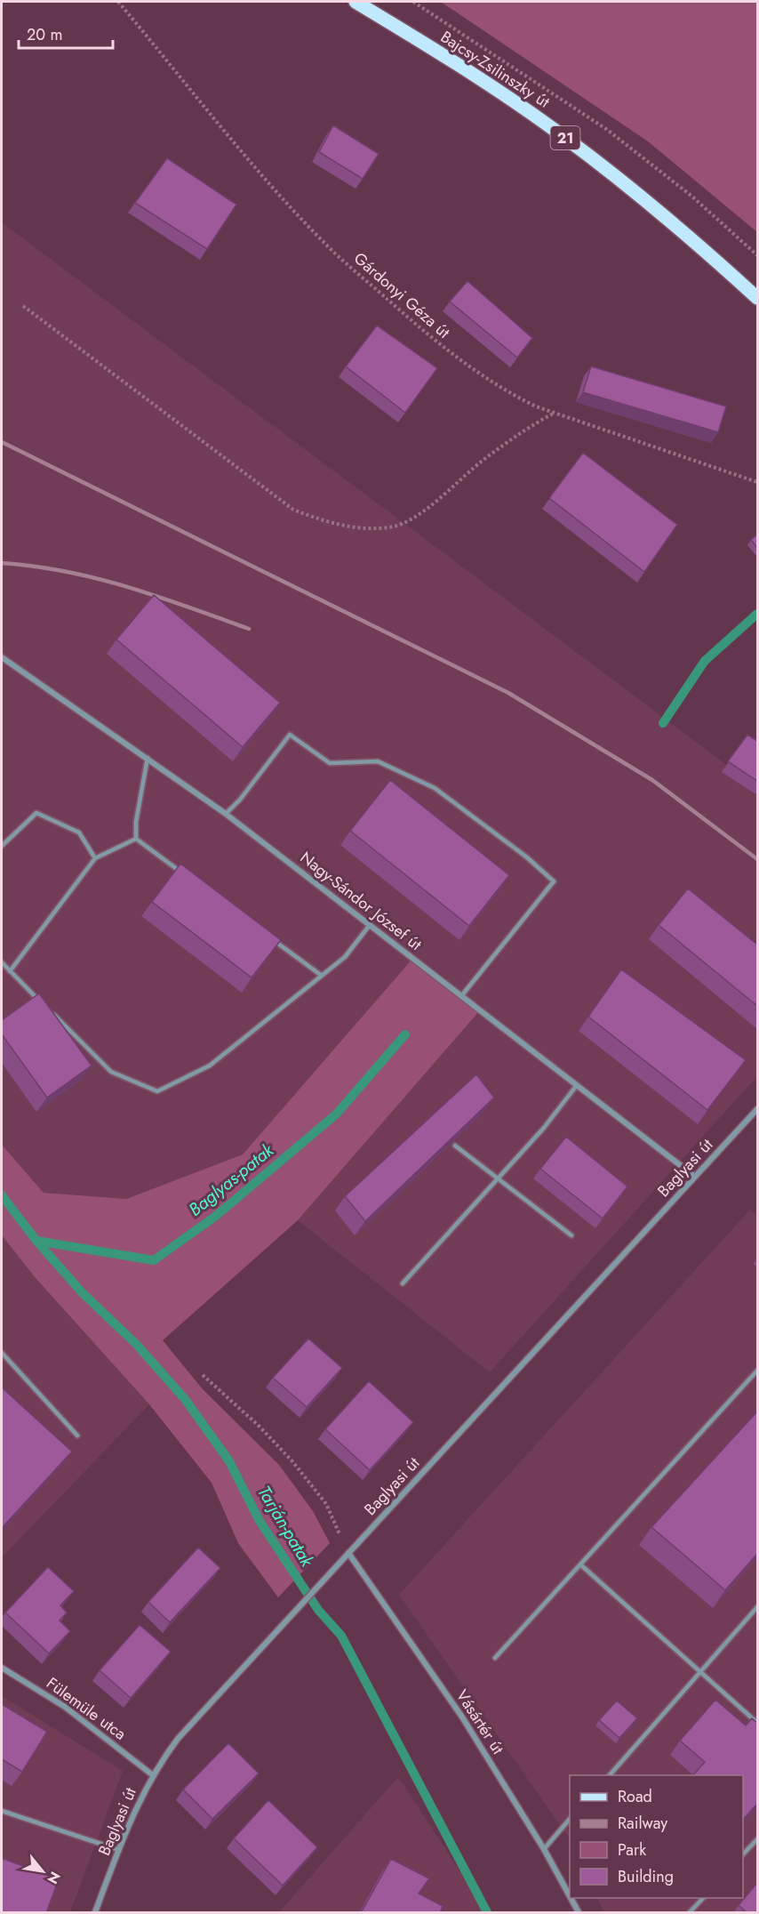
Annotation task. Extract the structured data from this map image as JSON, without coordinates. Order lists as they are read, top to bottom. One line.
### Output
{"streets":{"main road":["Bajcsy-Zsilinszky út","21"],"street":["Nagy-Sándor József út","Baglyasi út","Fülemüle utca","Vásártér út"],"path":["Gárdonyi Géza út"]},"crossings":[["Nagy-Sándor József út","Baglyasi út"],["Baglyasi út","Fülemüle utca"],["Baglyasi út","Vásártér út"]],"water":["Baglyas-patak","Tarján-patak"],"legend":["Road","Railway","Park","Building"],"scale_bar":"20 m","north":"bottom right"}
